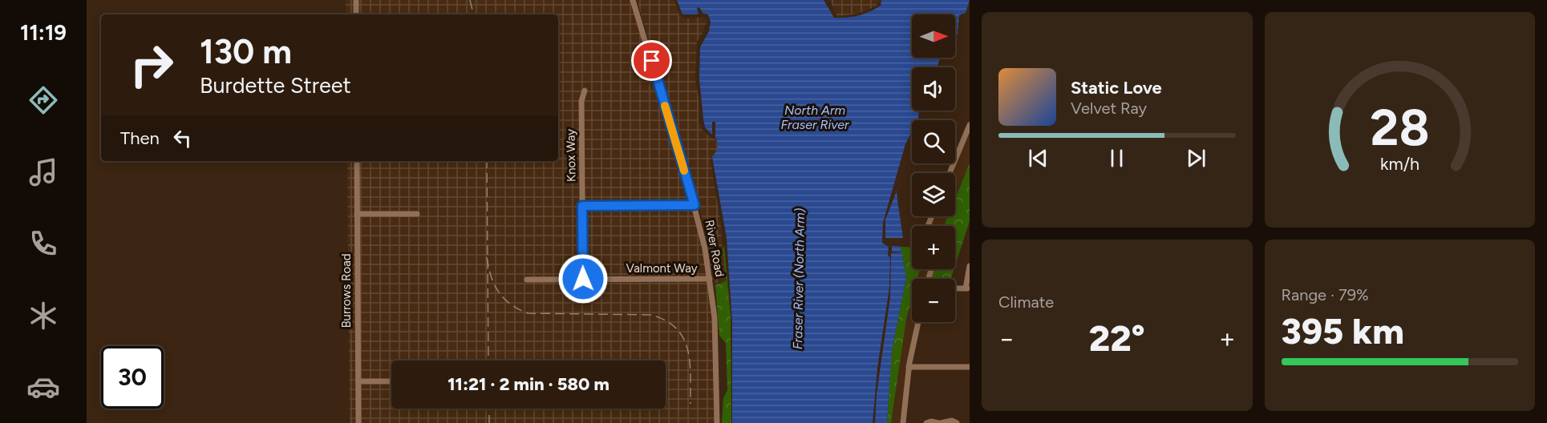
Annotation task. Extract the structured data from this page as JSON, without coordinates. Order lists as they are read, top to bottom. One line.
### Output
{"streets":{"street":["Knox Way","River Road","Valmont Way","Burrows Road"]},"crossings":[["Knox Way","Valmont Way"],["River Road","Valmont Way"]],"water":["North Arm Fraser River","Fraser River (North Arm)"],"north":"right","page":{"tabs":"11:19","map_buttons":["+","−"],"turn":["130 m","Burdette Street"],"song":["Static Love","Velvet Ray"],"then":"Then","tile":["Climate",["Range · 79%","395 km"]],"heat":["−","22°","+"],"limit":"30","trip":"11:21 · 2 min · 580 m","gauge":["28","km/h"]}}
